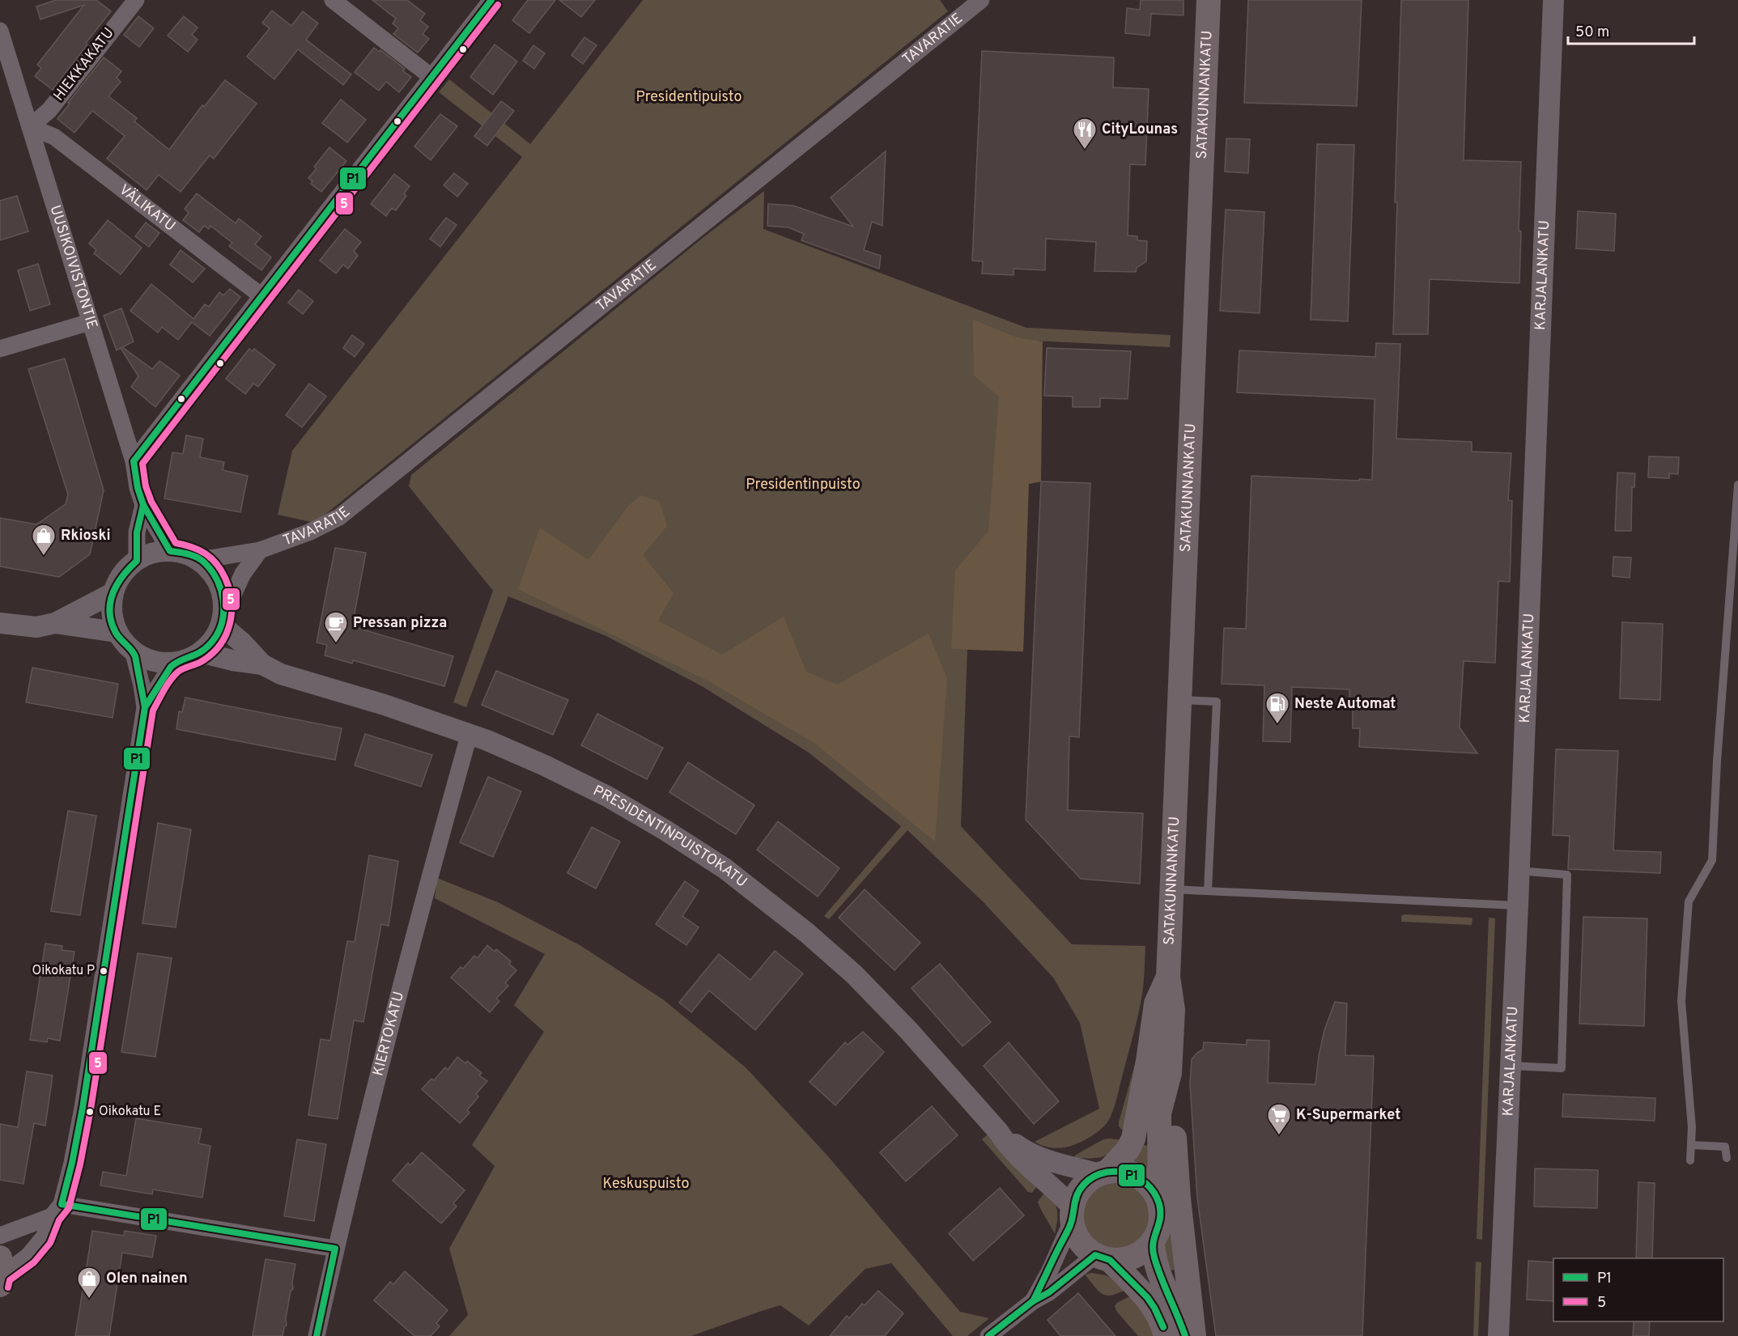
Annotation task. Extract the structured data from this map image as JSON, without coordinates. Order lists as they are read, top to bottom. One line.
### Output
{"streets":{"main road":["SATAKUNNANKATU"],"street":["TAVARATIE","HIEKKAKATU","VÄLIKATU","UUSIKOIVISTONTIE","KARJALANKATU","PRESIDENTINPUISTOKATU","KIERTOKATU"]},"crossings":[["TAVARATIE","PRESIDENTINPUISTOKATU"],["HIEKKAKATU","VÄLIKATU"],["HIEKKAKATU","UUSIKOIVISTONTIE"],["SATAKUNNANKATU","PRESIDENTINPUISTOKATU"],["VÄLIKATU","UUSIKOIVISTONTIE"],["PRESIDENTINPUISTOKATU","KIERTOKATU"]],"parks":["Presidentipuisto","Presidentinpuisto","Keskuspuisto"],"places":{"restaurant":["CityLounas"],"shop":["Rkioski","Olen nainen"],"cafe":["Pressan pizza"],"fuel station":["Neste Automat"],"other":["Oikokatu P","Oikokatu E"],"supermarket":["K-Supermarket"]},"lines":["transit line P1","transit line 5"],"legend":["P1","5"],"scale_bar":"50 m"}
